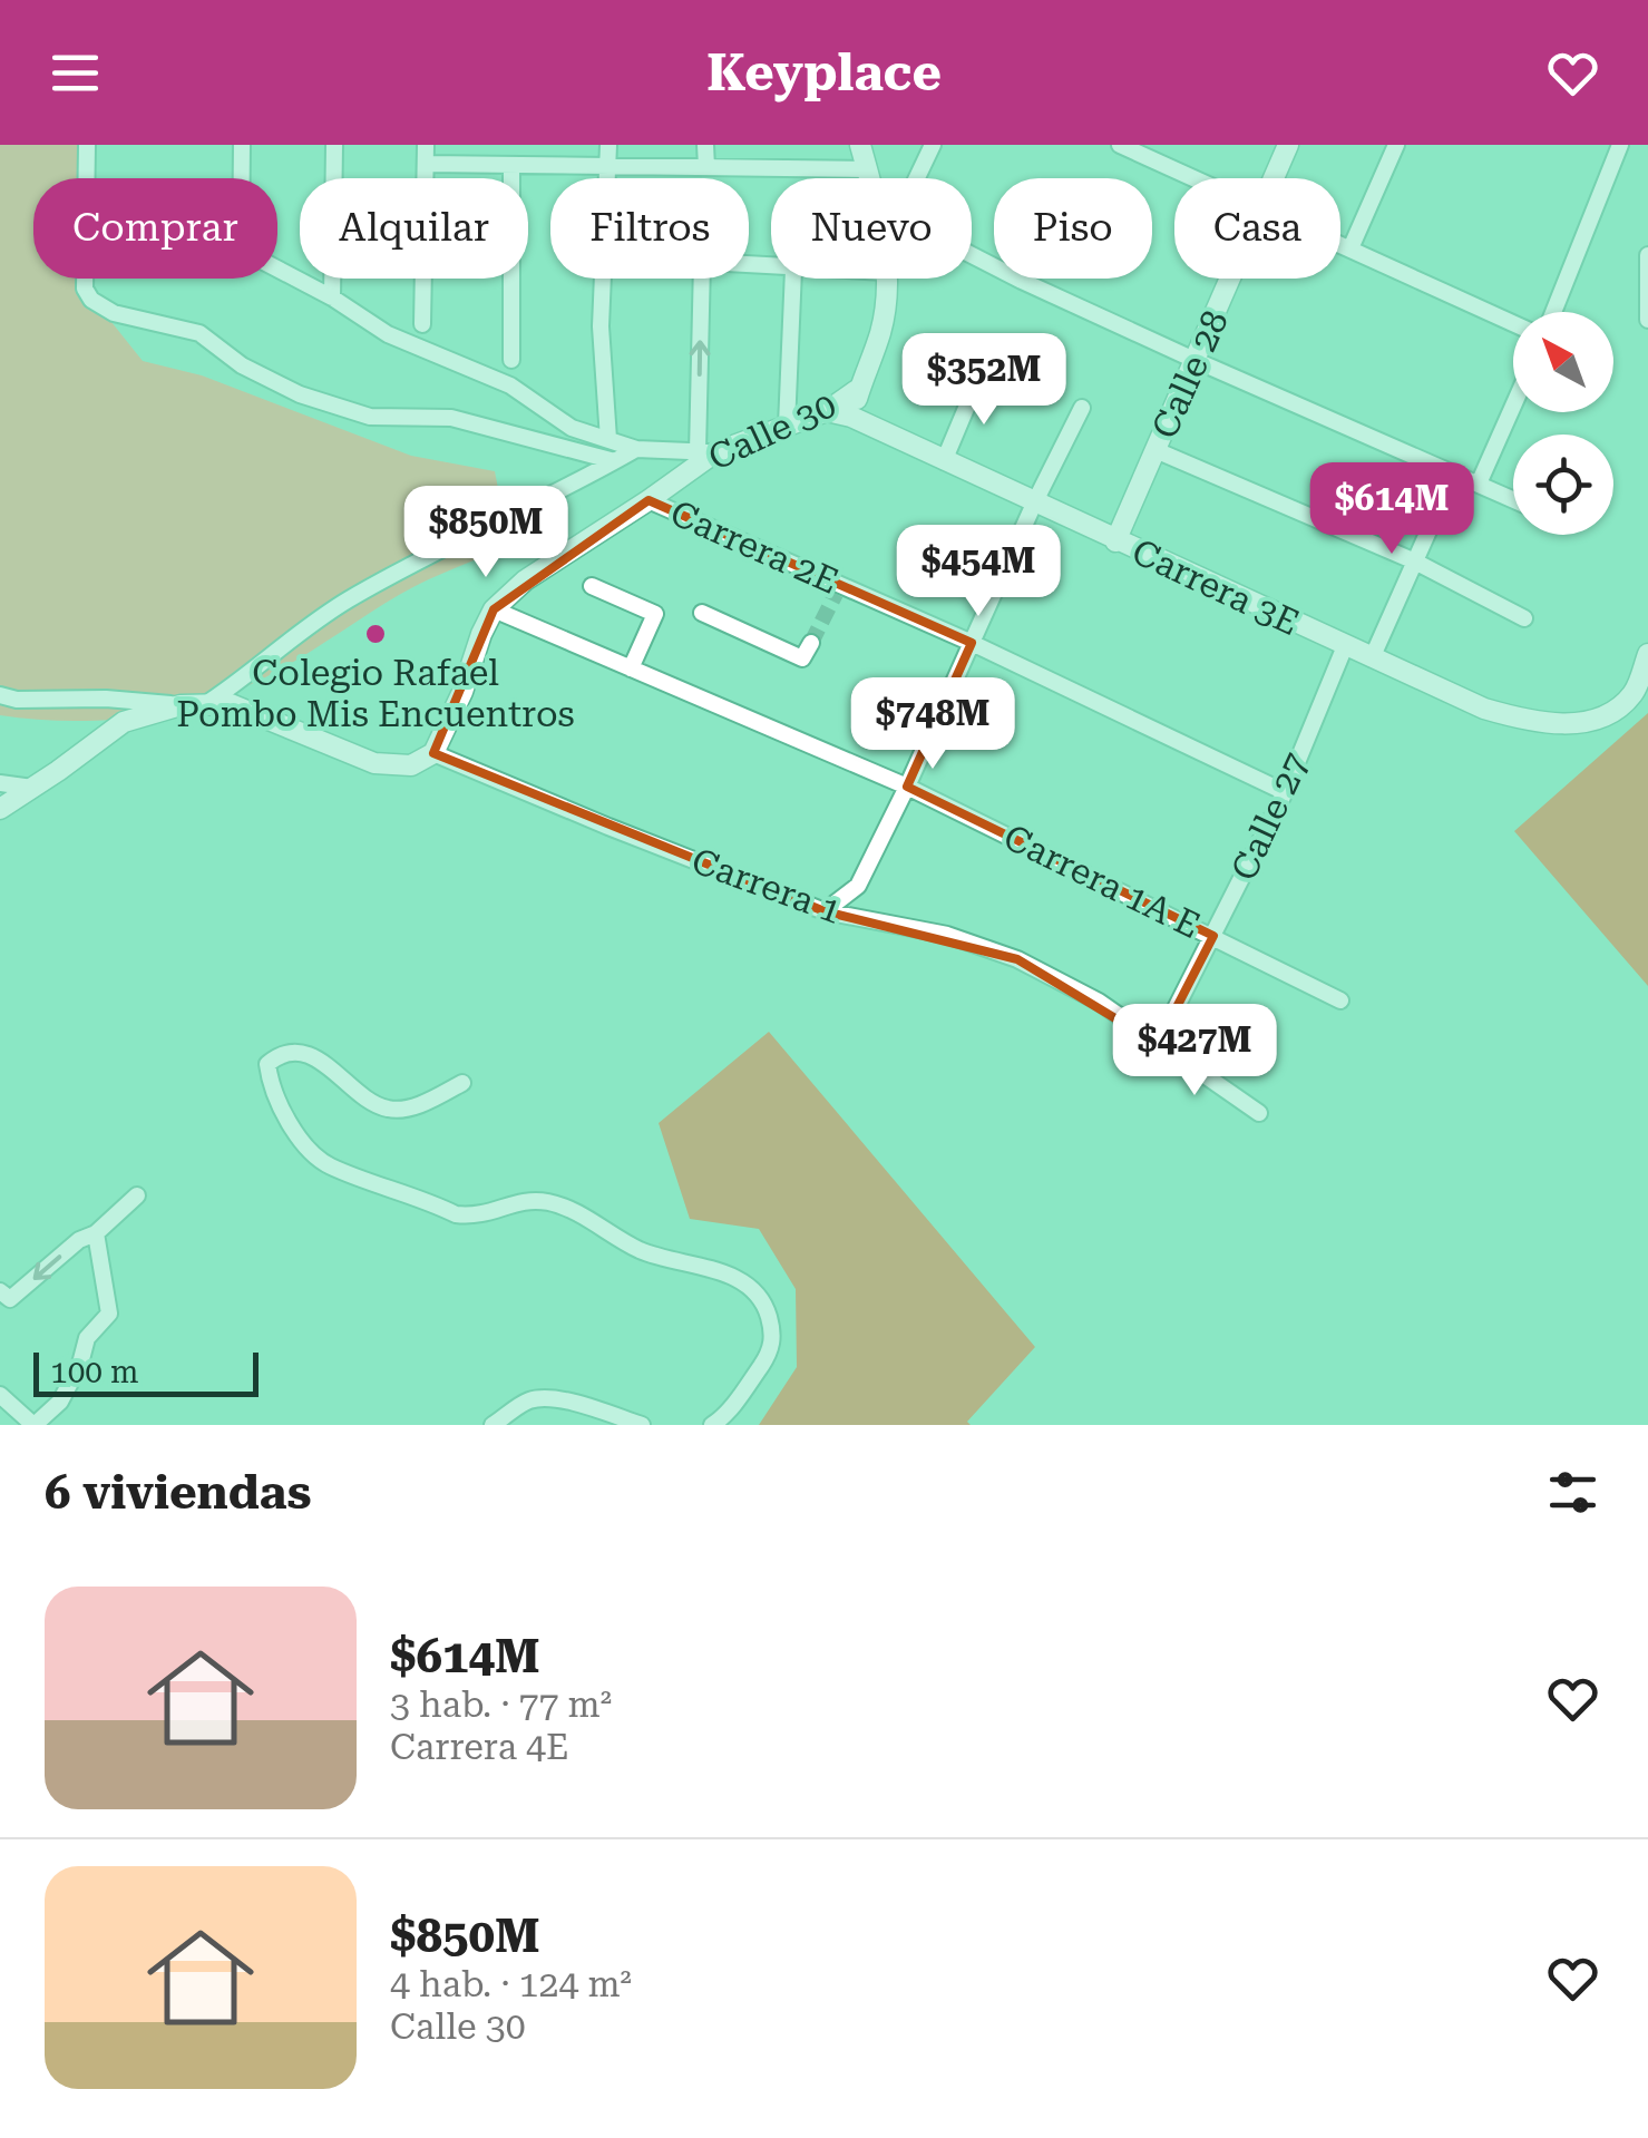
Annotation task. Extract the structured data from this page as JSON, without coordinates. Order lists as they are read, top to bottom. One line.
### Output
{"streets":{"main road":["Calle 28","Calle 30","Carrera 3E"],"street":["Carrera 2E","Calle 27","Carrera 1A E","Carrera 1"]},"crossings":[["Calle 28","Carrera 3E"],["Calle 30","Carrera 2E"],["Calle 30","Carrera 3E"],["Calle 30","Carrera 1A E"],["Calle 30","Carrera 1"],["Carrera 2E","Calle 27"],["Carrera 3E","Calle 27"],["Calle 27","Carrera 1A E"],["Calle 27","Carrera 1"]],"places":["Colegio Rafael Pombo Mis Encuentros"],"scale_bar":"100 m","north":"top left","page":{"header":"Keyplace","chip":["Comprar","Alquilar","Filtros","Nuevo","Piso","Casa"],"price":["$352M","$614M","$850M","$454M","$748M","$427M"],"scale":"100 m","heading":"6 viviendas","list":[{"name":"$614M","note":"3 hab. · 77 m² · Carrera 4E"},{"name":"$850M","note":"4 hab. · 124 m² · Calle 30"}]}}
